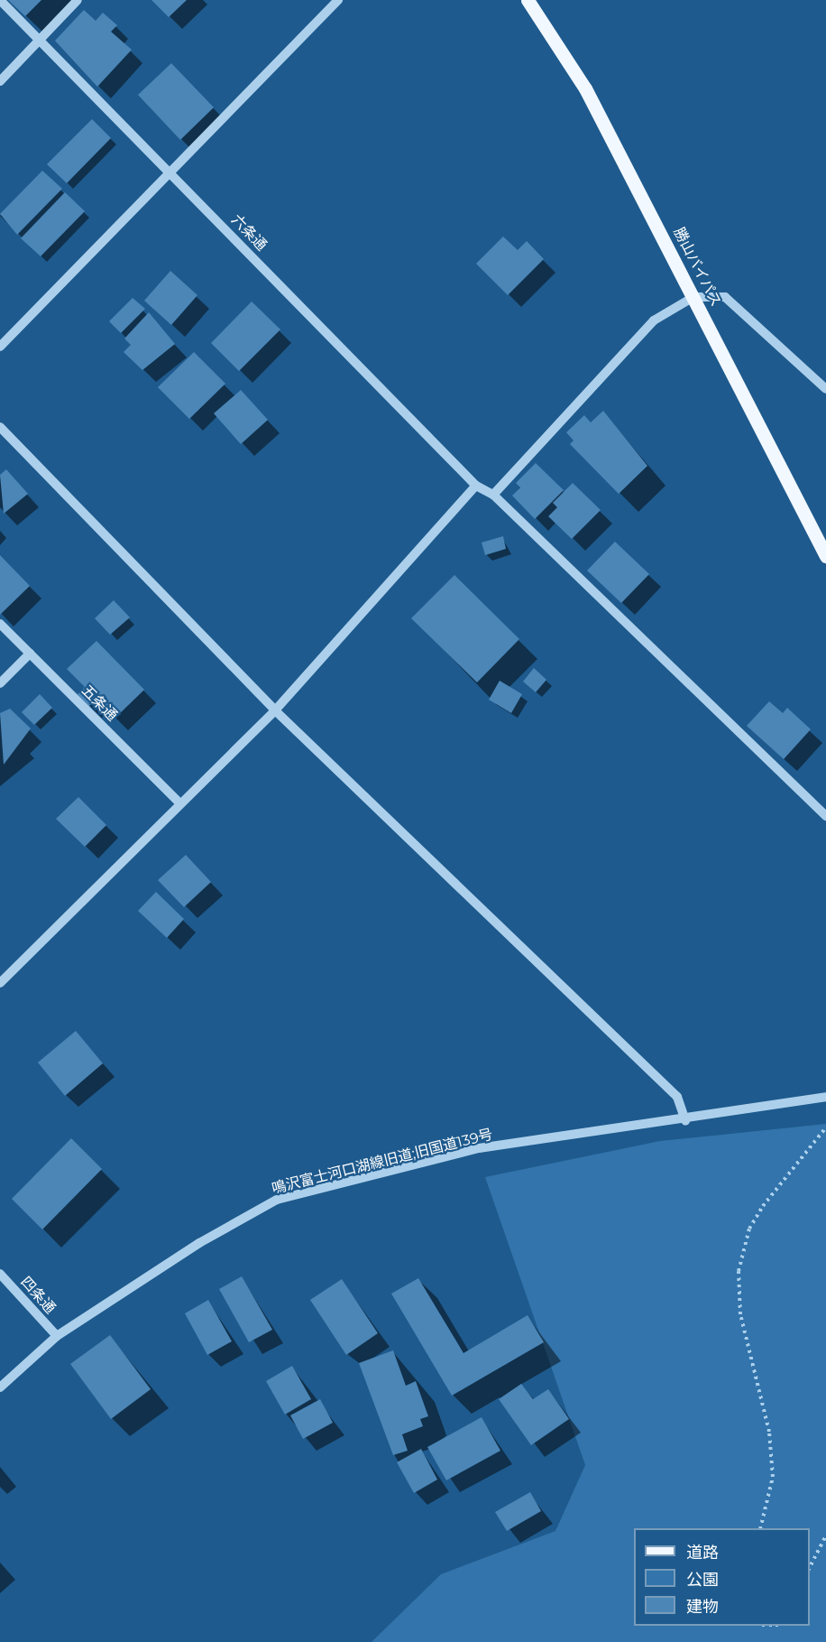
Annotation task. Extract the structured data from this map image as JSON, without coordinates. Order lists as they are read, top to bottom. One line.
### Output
{"streets":{"main road":["勝山バイパス"],"street":["六条通","五条通","鳴沢富士河口湖線旧道;旧国道139号","四条通"]},"crossings":[["鳴沢富士河口湖線旧道;旧国道139号","四条通"]],"legend":["道路","公園","建物"]}
